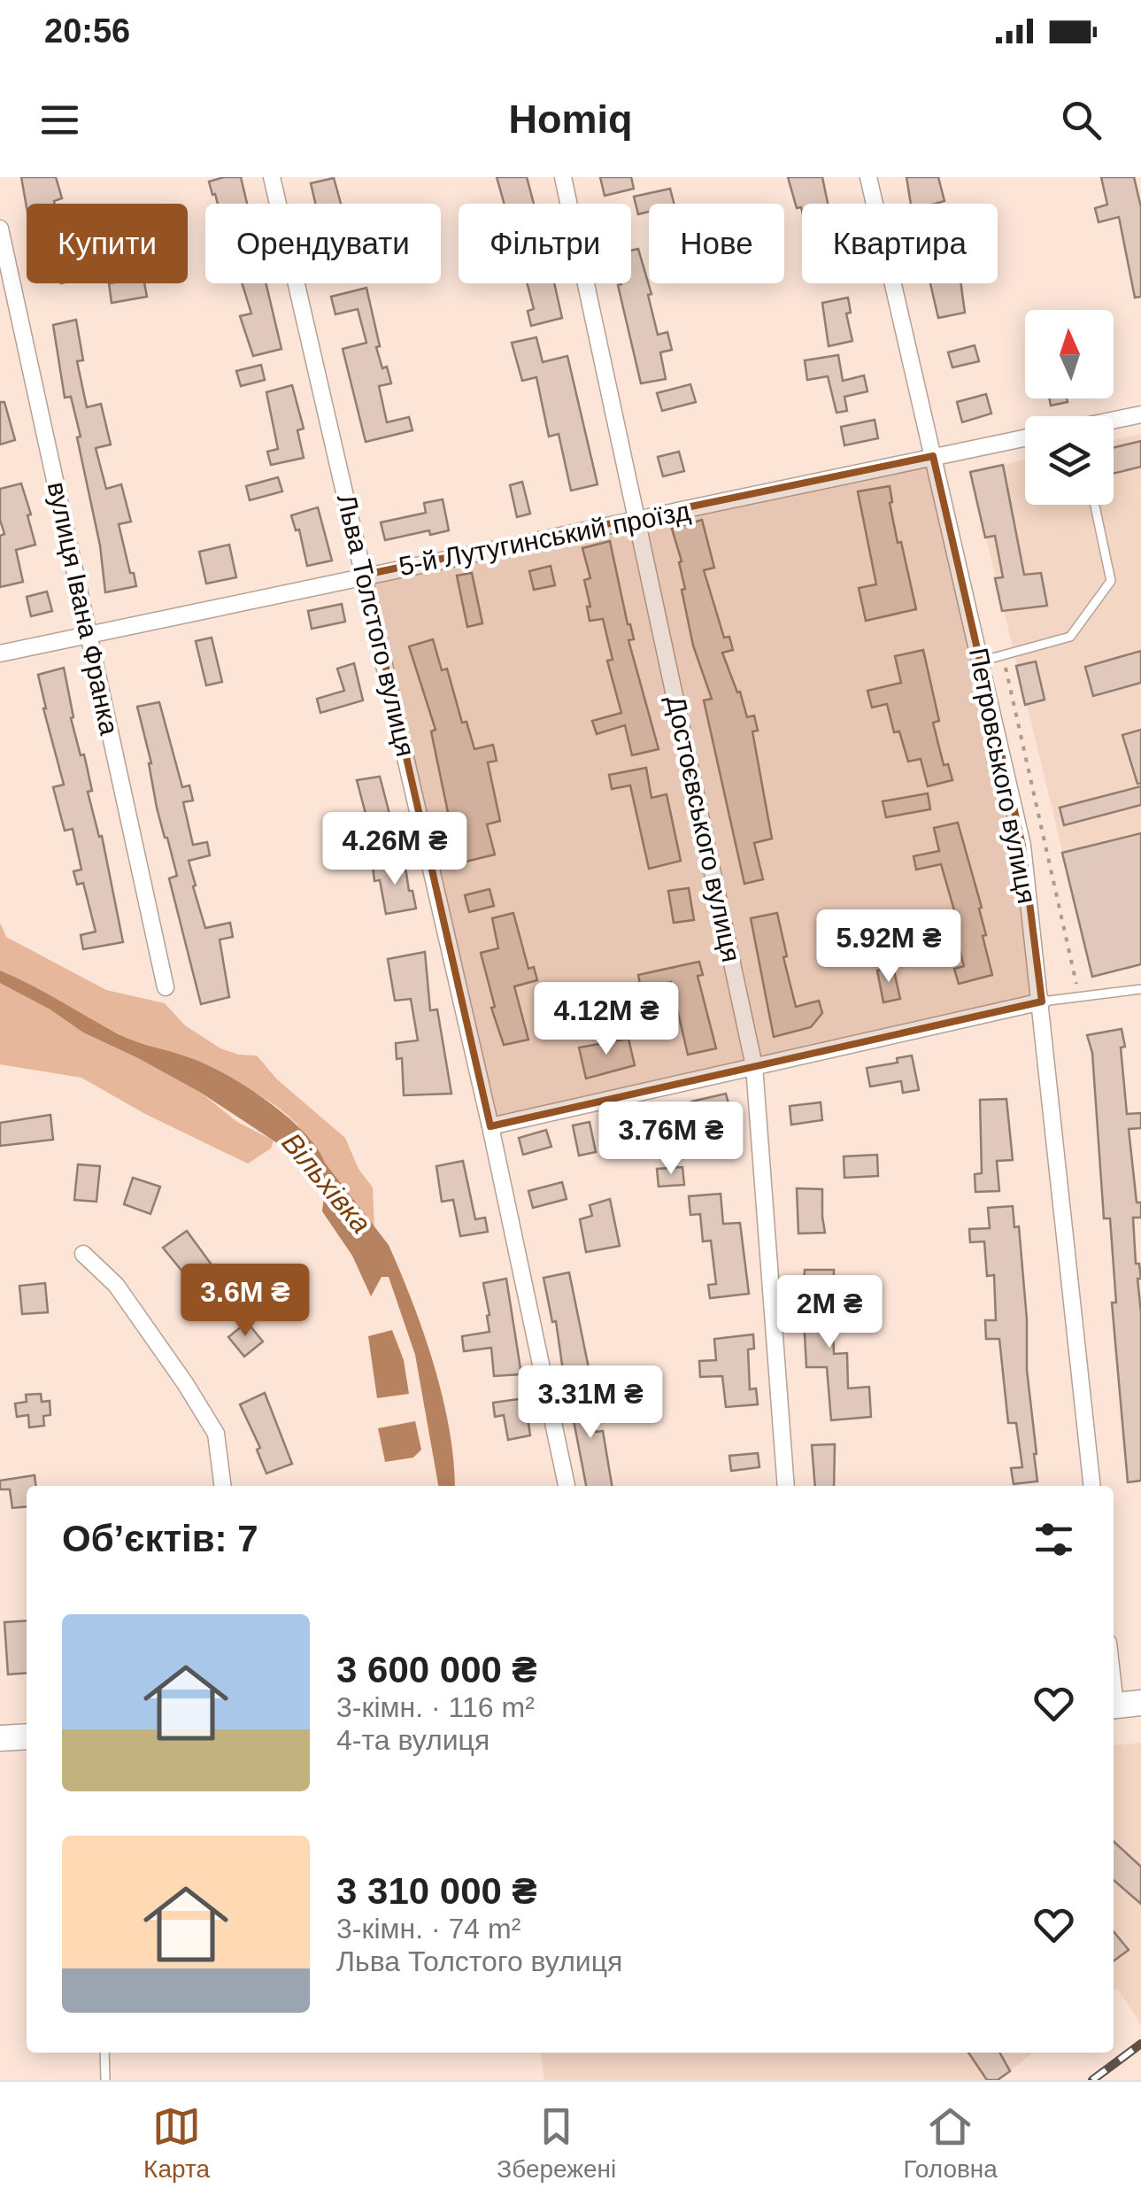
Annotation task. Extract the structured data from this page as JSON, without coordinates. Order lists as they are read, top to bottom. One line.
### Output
{"streets":{"street":["5-й Лутугинський проїзд","вулиця Івана Франка","Льва Толстого вулиця","Петровського вулиця","Достоєвського вулиця"]},"crossings":[["5-й Лутугинський проїзд","вулиця Івана Франка"],["5-й Лутугинський проїзд","Льва Толстого вулиця"],["5-й Лутугинський проїзд","Петровського вулиця"],["5-й Лутугинський проїзд","Достоєвського вулиця"]],"water":["Вільхівка"],"north":"top","page":{"status":"20:56","header":"Homiq","chip":["Купити","Орендувати","Фільтри","Нове","Квартира"],"price":["4.26M ₴","5.92M ₴","4.12M ₴","3.76M ₴","3.6M ₴","2M ₴","3.31M ₴"],"heading":"Об’єктів: 7","list":[{"name":"3 600 000 ₴","note":"3-кімн. · 116 m² · 4-та вулиця"},{"name":"3 310 000 ₴","note":"3-кімн. · 74 m² · Льва Толстого вулиця"}],"tabs":["Карта","Збережені","Головна"]}}
